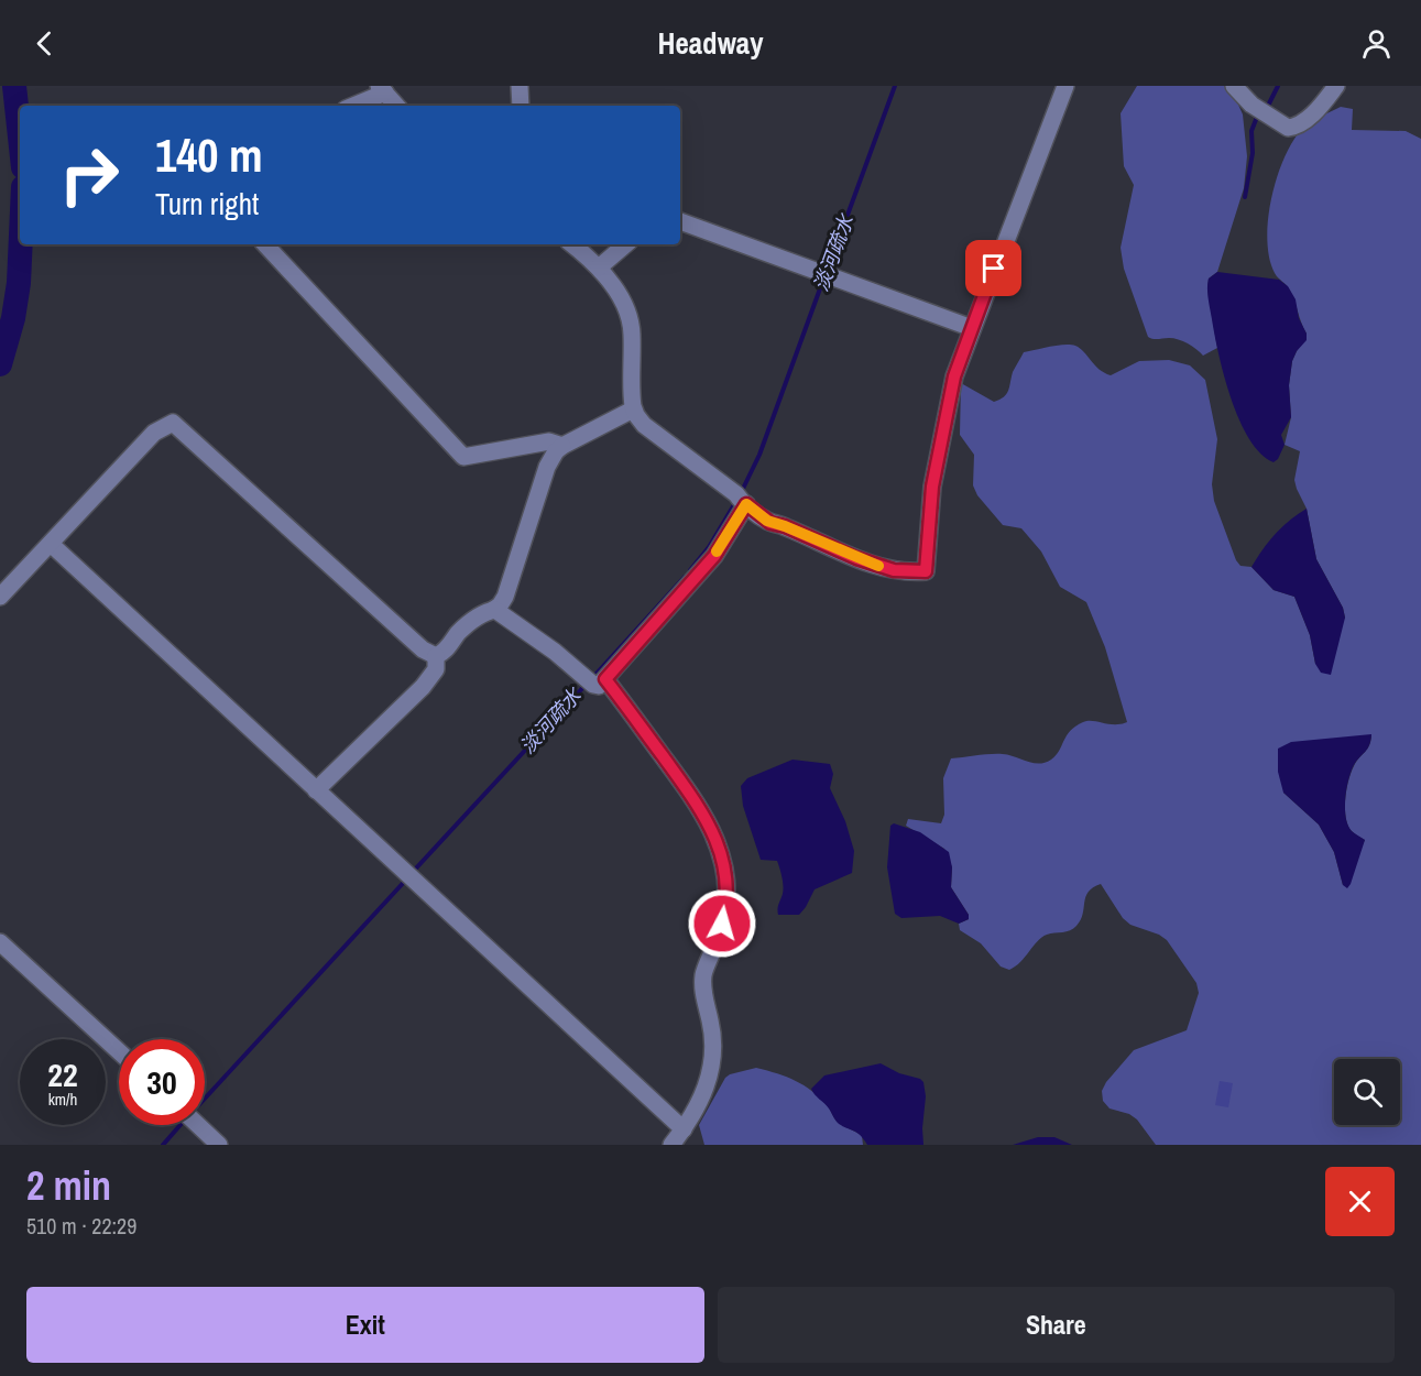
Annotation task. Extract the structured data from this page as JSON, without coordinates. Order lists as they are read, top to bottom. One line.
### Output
{"water":["淡河疏水"],"page":{"header":"Headway","turn":["140 m","Turn right"],"speed":"22 km/h","limit":"30","heading":["2 min","510 m · 22:29"],"buttons":["Exit","Share"]}}
